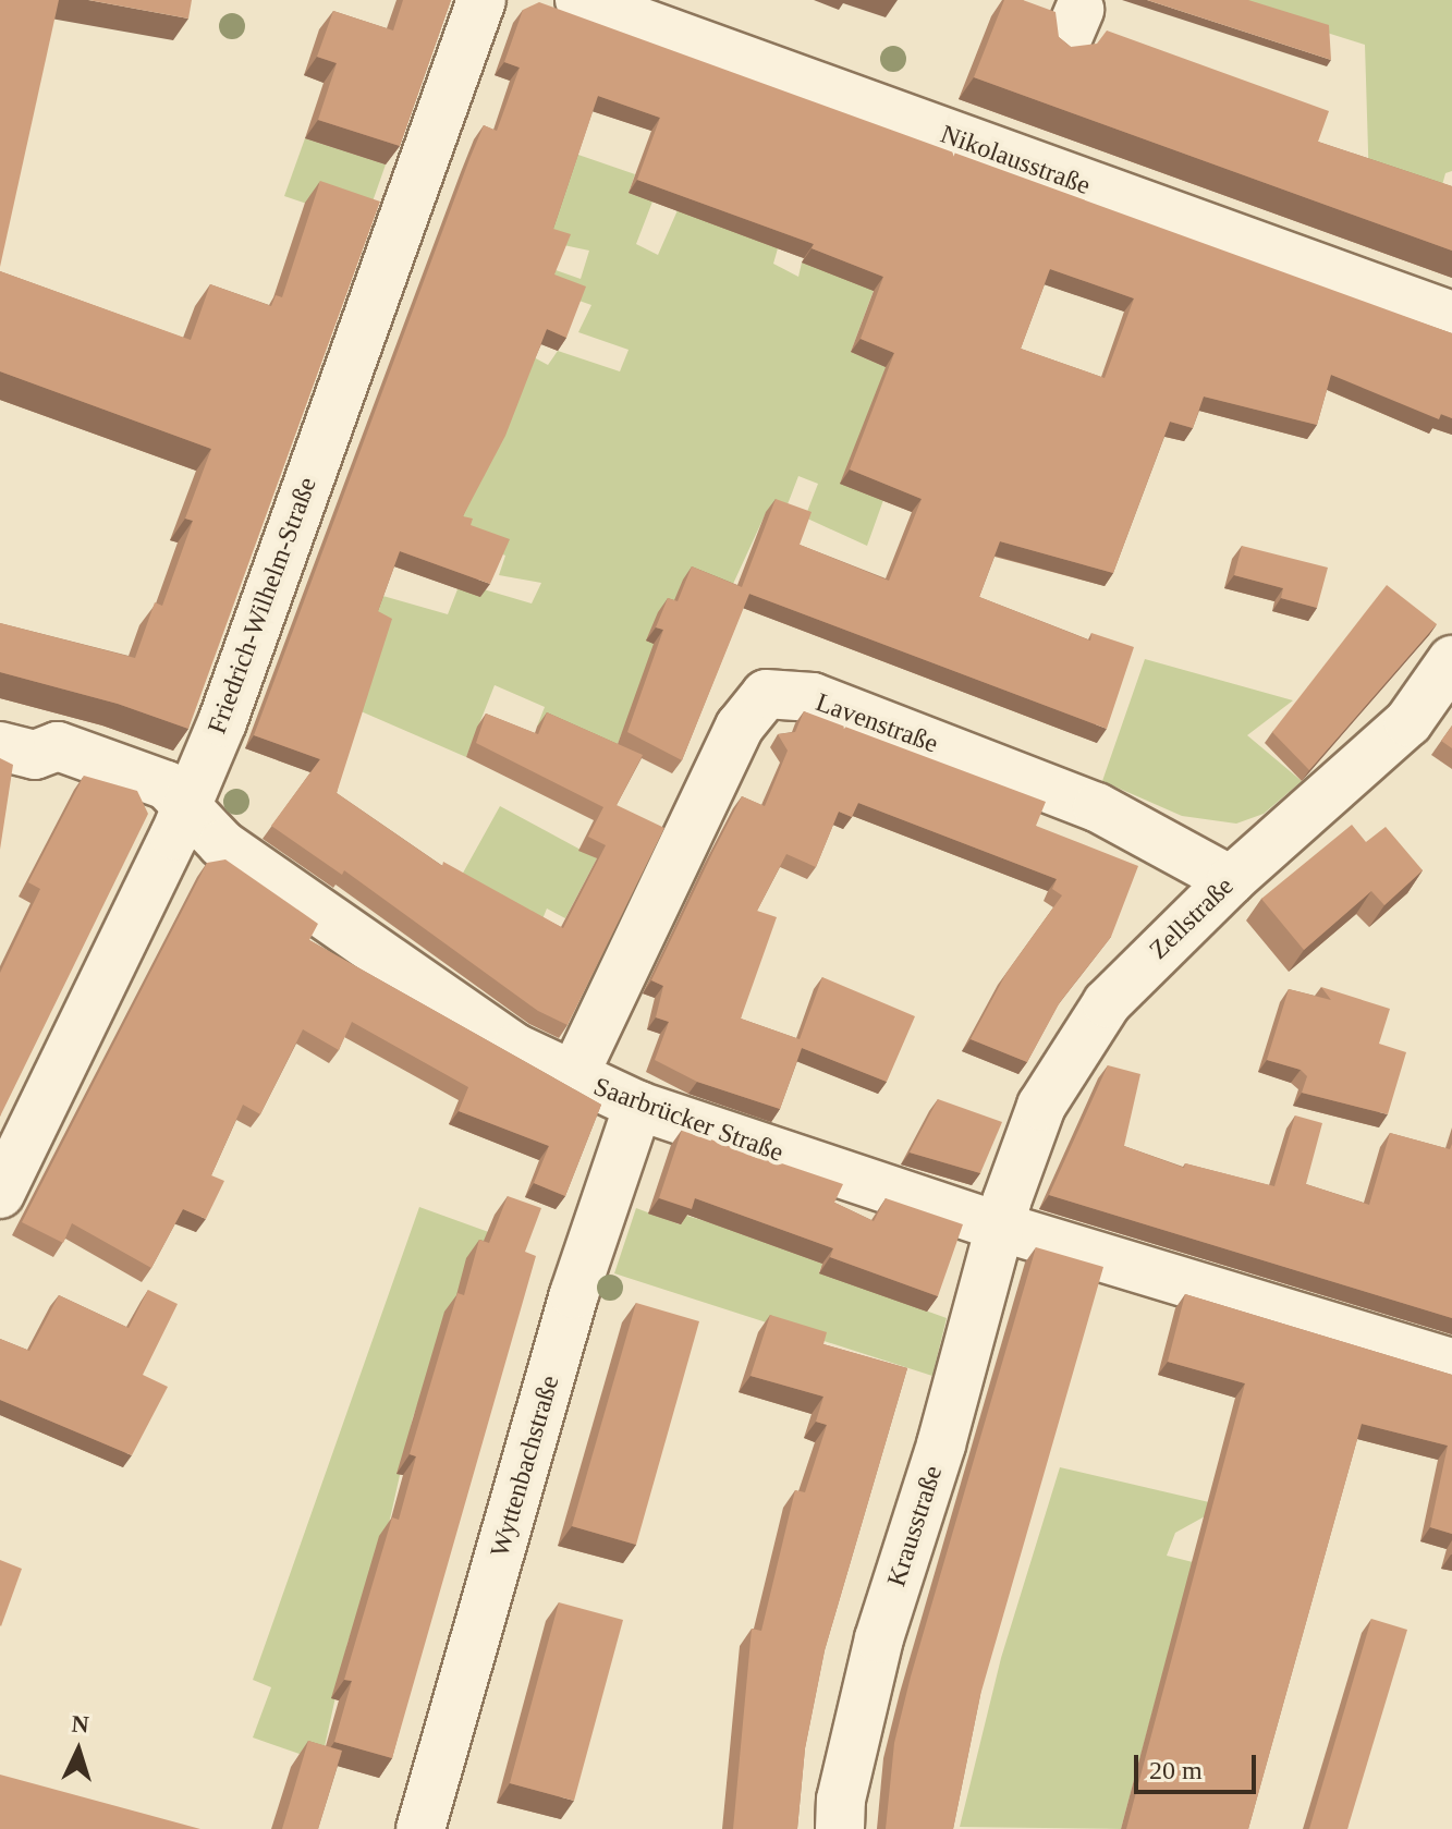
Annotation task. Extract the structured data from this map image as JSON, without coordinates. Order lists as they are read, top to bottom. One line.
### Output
{"streets":{"street":["Nikolausstraße","Friedrich-Wilhelm-Straße","Lavenstraße","Zellstraße","Saarbrücker Straße","Wyttenbachstraße","Krausstraße"]},"crossings":[["Friedrich-Wilhelm-Straße","Saarbrücker Straße"],["Lavenstraße","Zellstraße"],["Lavenstraße","Saarbrücker Straße"],["Zellstraße","Saarbrücker Straße"],["Zellstraße","Krausstraße"],["Saarbrücker Straße","Wyttenbachstraße"],["Saarbrücker Straße","Krausstraße"]],"scale_bar":"20 m","north":"top"}
